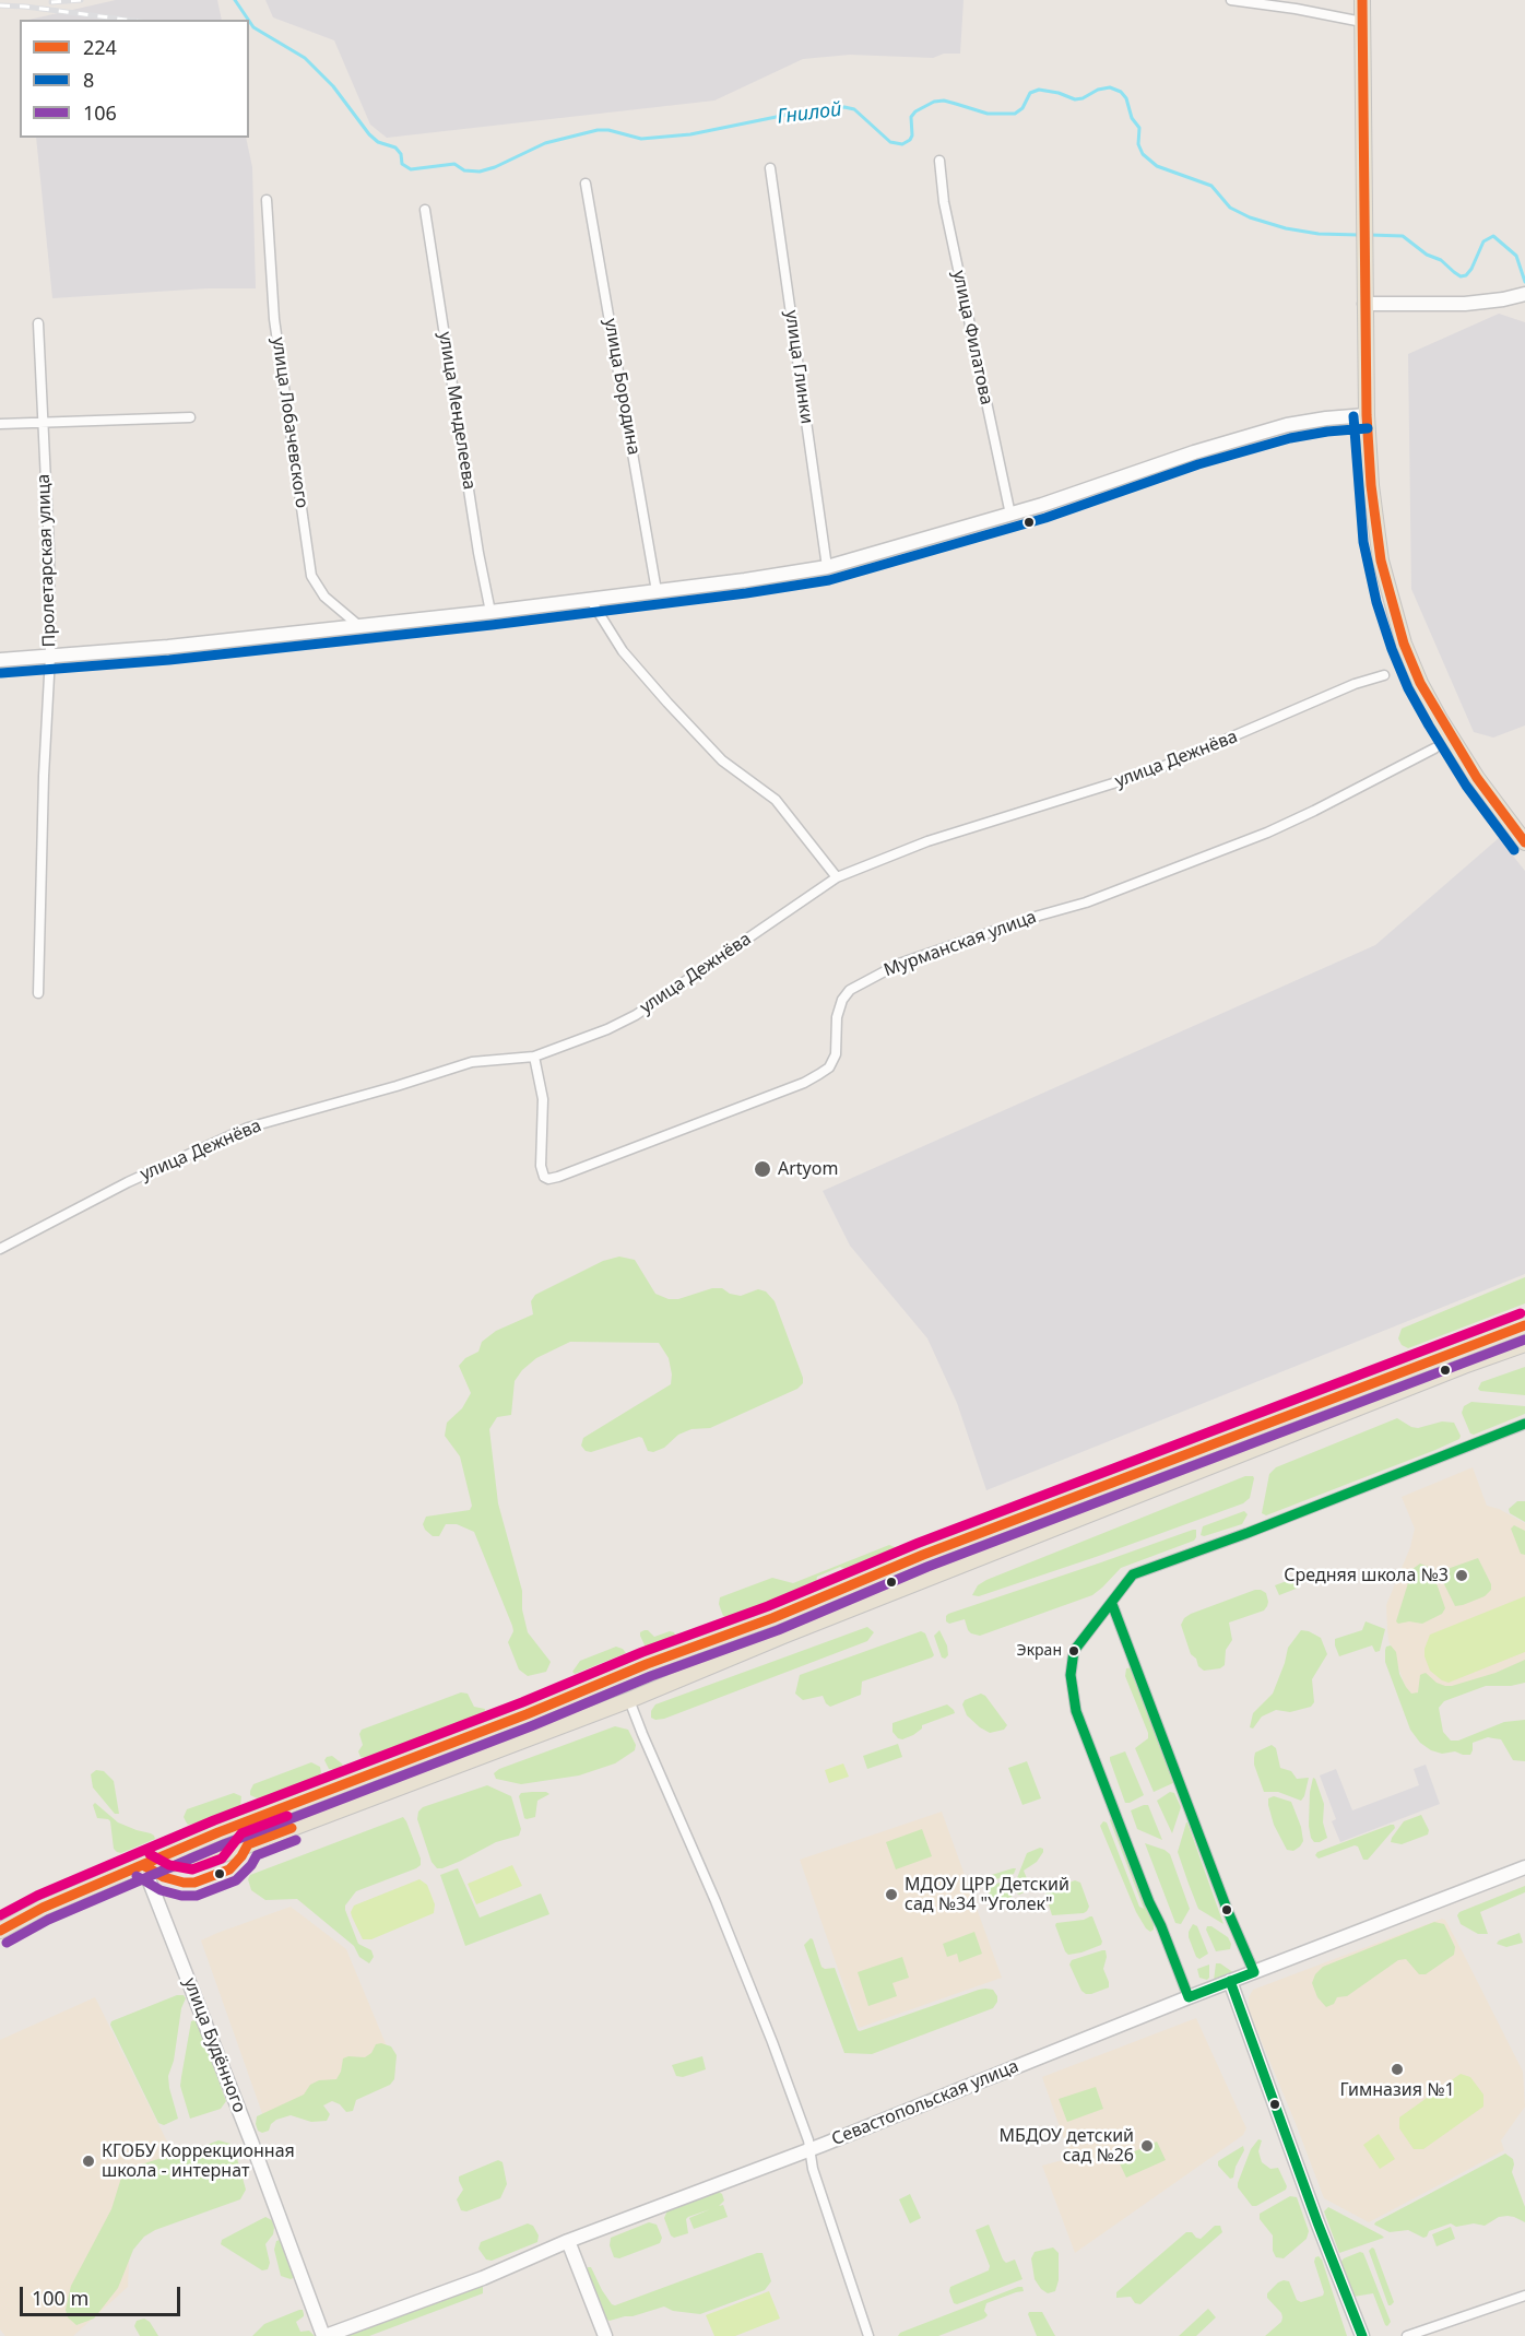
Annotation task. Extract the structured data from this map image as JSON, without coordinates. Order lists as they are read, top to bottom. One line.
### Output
{"streets":{"main road":["улица Будённого","Севастопольская улица"],"street":["улица Филатова","улица Глинки","улица Бородина","улица Менделеева","улица Лобачевского","Пролетарская улица","улица Дежнёва","Мурманская улица"]},"crossings":[["улица Дежнёва","Мурманская улица"],["улица Будённого","Севастопольская улица"]],"water":["Гнилой"],"places":["Artyom","Средняя школа №3","Экран","МДОУ ЦРР Детский сад №34 \"Уголек\"","Гимназия №1","МБДОУ детский сад №26","КГОБУ Коррекционная школа - интернат"],"lines":["transit line 224","transit line 8","transit line 106"],"legend":["224","8","106"],"scale_bar":"100 m"}
